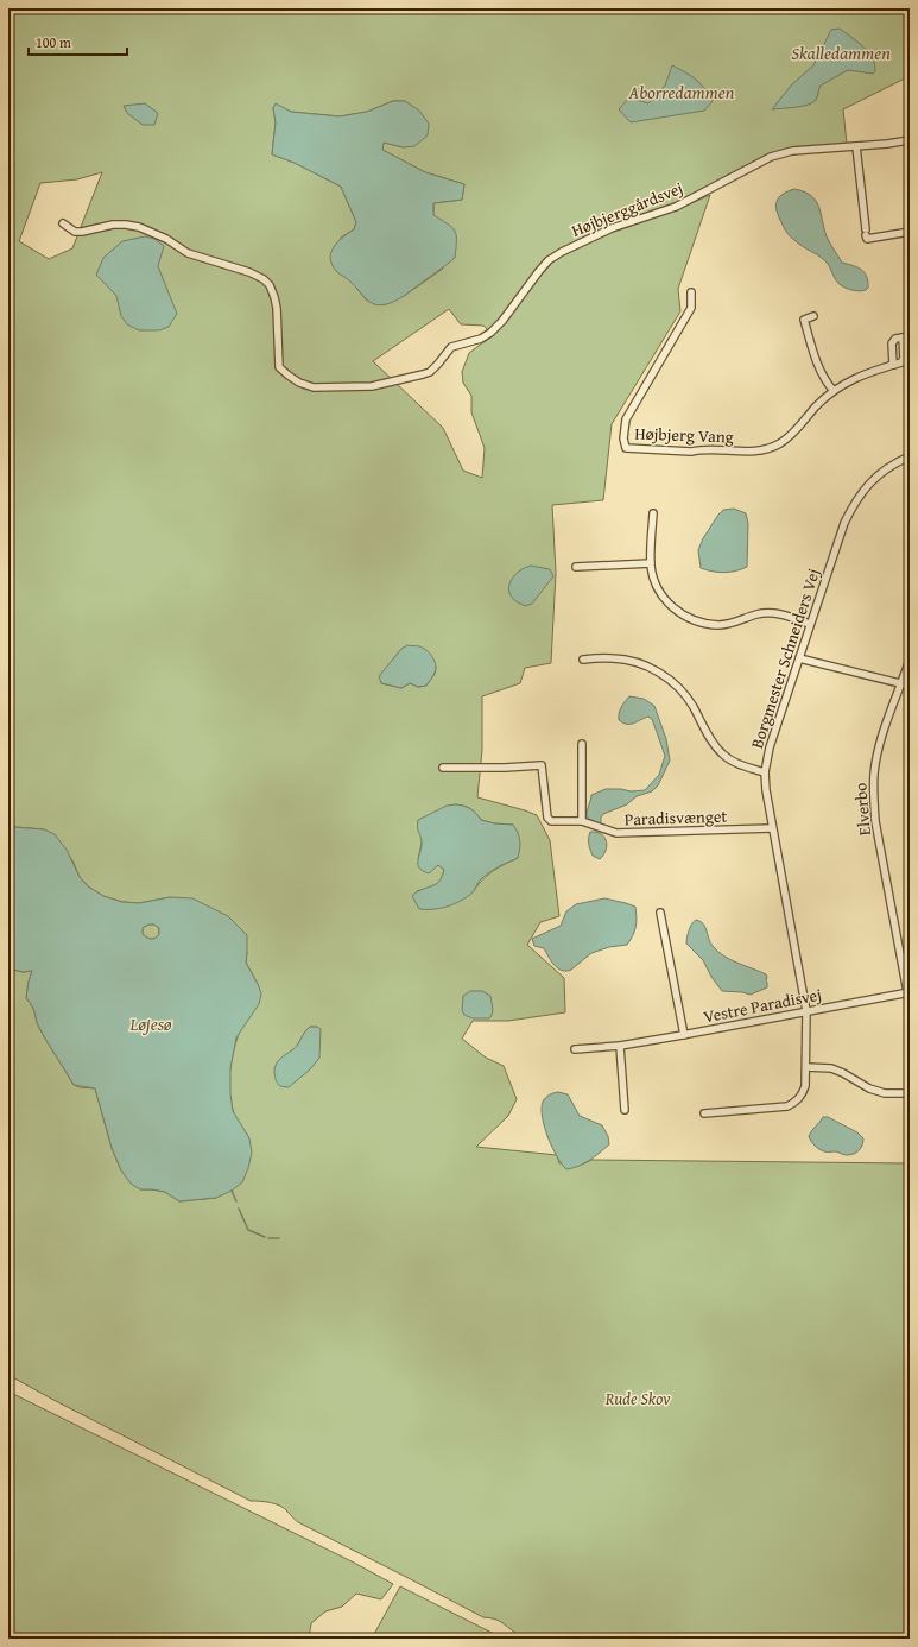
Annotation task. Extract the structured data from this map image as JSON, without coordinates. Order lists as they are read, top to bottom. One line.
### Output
{"streets":{"street":["Højbjerggårdsvej","Højbjerg Vang","Borgmester Schneiders Vej","Elverbo","Paradisvænget","Vestre Paradisvej"]},"crossings":[["Borgmester Schneiders Vej","Paradisvænget"],["Borgmester Schneiders Vej","Vestre Paradisvej"],["Elverbo","Vestre Paradisvej"]],"water":["Skalledammen","Aborredammen","Løjesø"],"parks":["Rude Skov"],"scale_bar":"100 m"}
